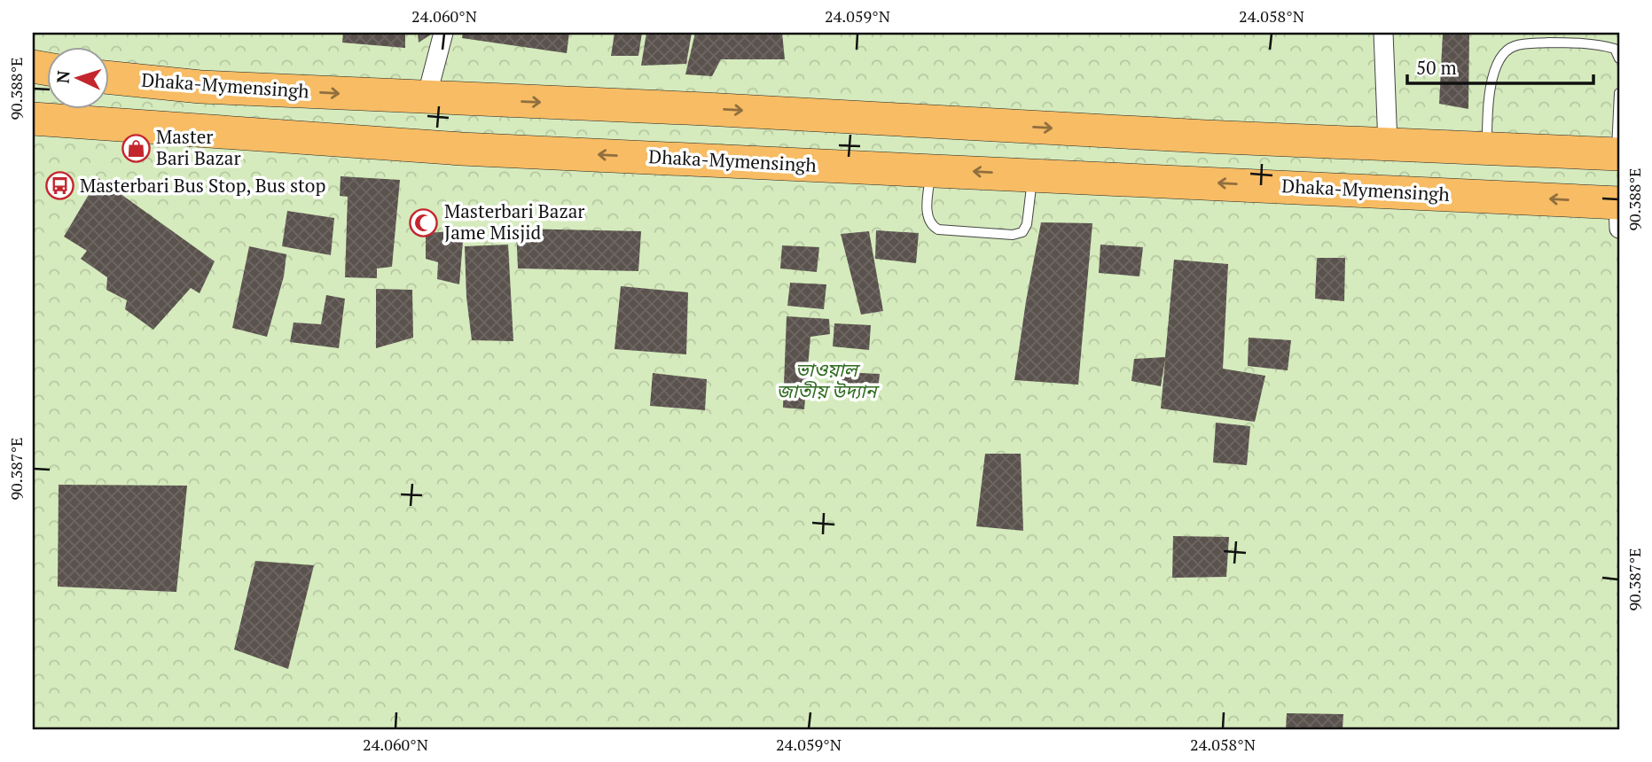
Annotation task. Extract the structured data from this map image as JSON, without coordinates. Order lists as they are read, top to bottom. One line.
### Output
{"streets":{"highway":["Dhaka-Mymensingh"]},"parks":["ভাওয়াল জাতীয় উদ্যান"],"places":{"shop":["Master Bari Bazar"],"bus stop":["Masterbari Bus Stop, Bus stop"],"mosque":["Masterbari Bazar Jame Misjid"]},"scale_bar":"50 m","north":"left","coordinates":["24.060°N","24.059°N","24.058°N","90.388°E","90.387°E"]}
